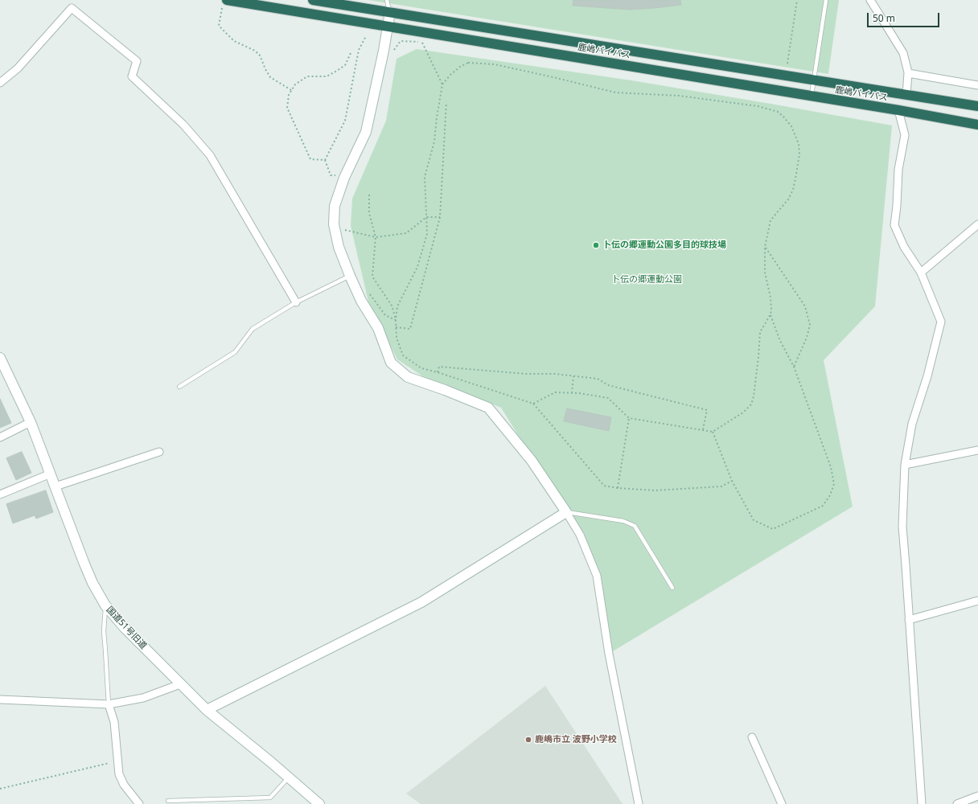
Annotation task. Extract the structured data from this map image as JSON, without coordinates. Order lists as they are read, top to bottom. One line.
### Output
{"streets":{"highway":["鹿嶋バイパス"],"street":["国道51号旧道"]},"parks":["卜伝の郷運動公園"],"places":["卜伝の郷運動公園多目的球技場","鹿嶋市立 波野小学校"],"scale_bar":"50 m"}
